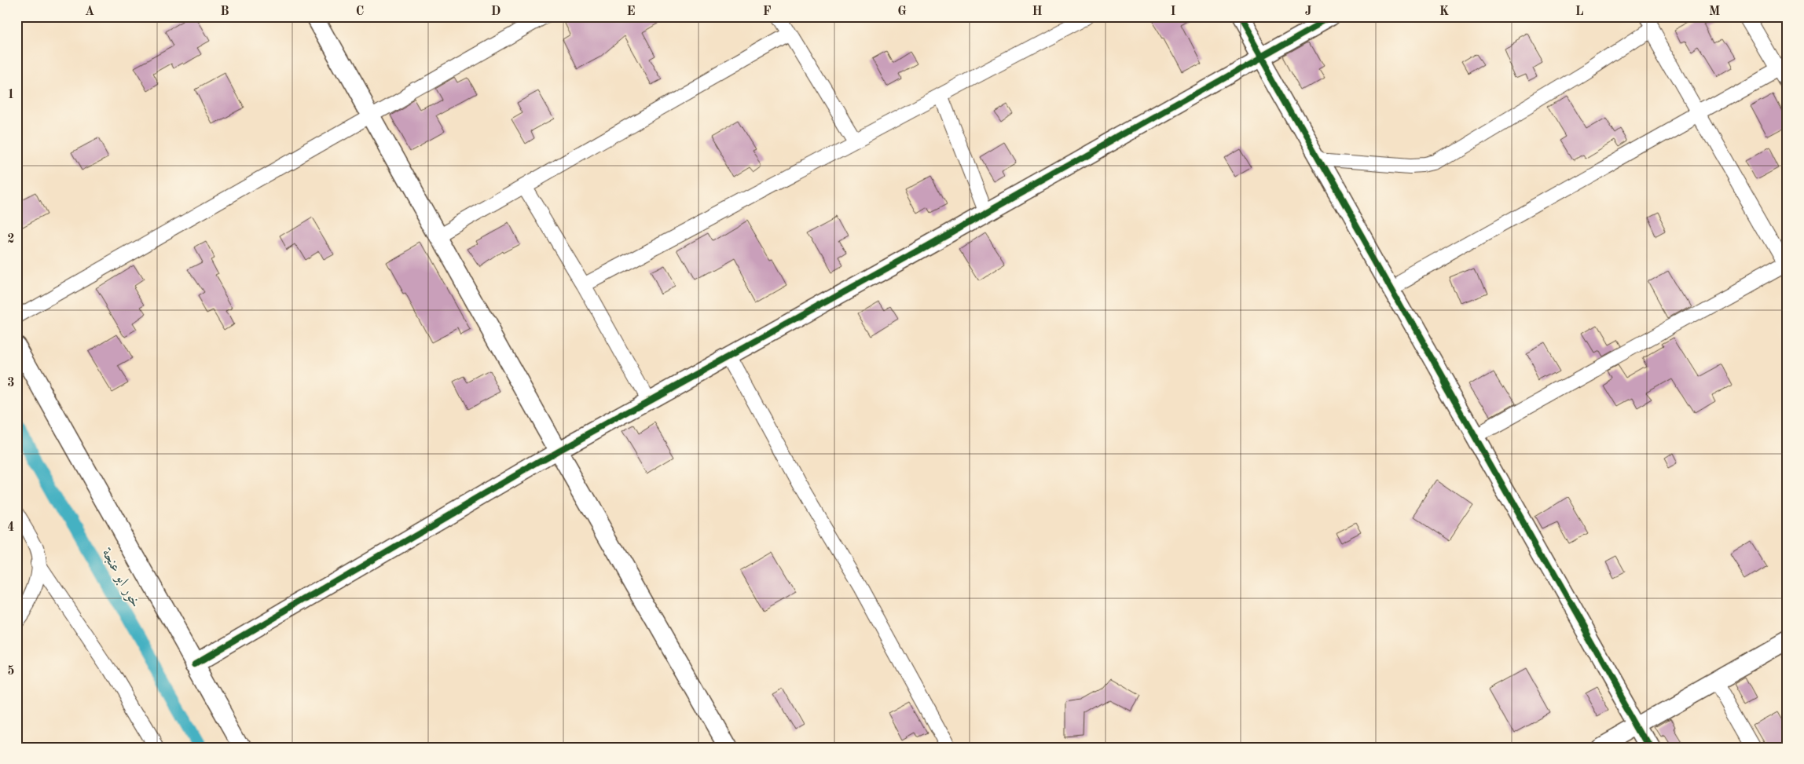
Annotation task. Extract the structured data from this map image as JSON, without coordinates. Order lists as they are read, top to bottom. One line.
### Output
{"water":["خور ابو عنجة"],"grid":{"columns":["A","B","C","D","E","F","G","H","I","J","K","L","M"],"rows":["1","2","3","4","5"]}}
